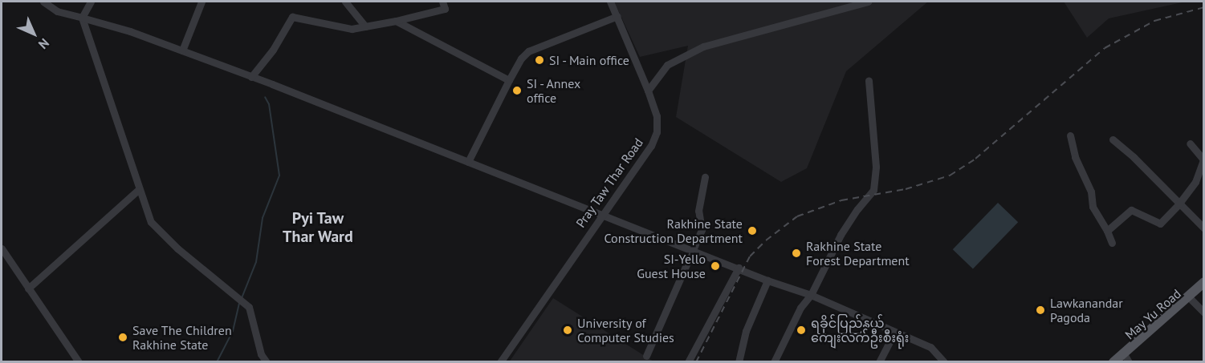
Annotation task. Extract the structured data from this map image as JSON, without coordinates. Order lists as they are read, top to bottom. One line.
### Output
{"streets":{"main road":["May Yu Road"],"street":["Pray Taw Thar Road"]},"districts":["Pyi Taw Thar Ward"],"places":["SI - Main office","SI - Annex office","Rakhine State Construction Department","Rakhine State Forest Department","SI-Yello Guest House","Lawkanandar Pagoda","University of Computer Studies","ရခိုင်ပြည်နယ် ကျေးလက်ဦးစီးရုံး","Save The Children Rakhine State"],"north":"bottom right"}
